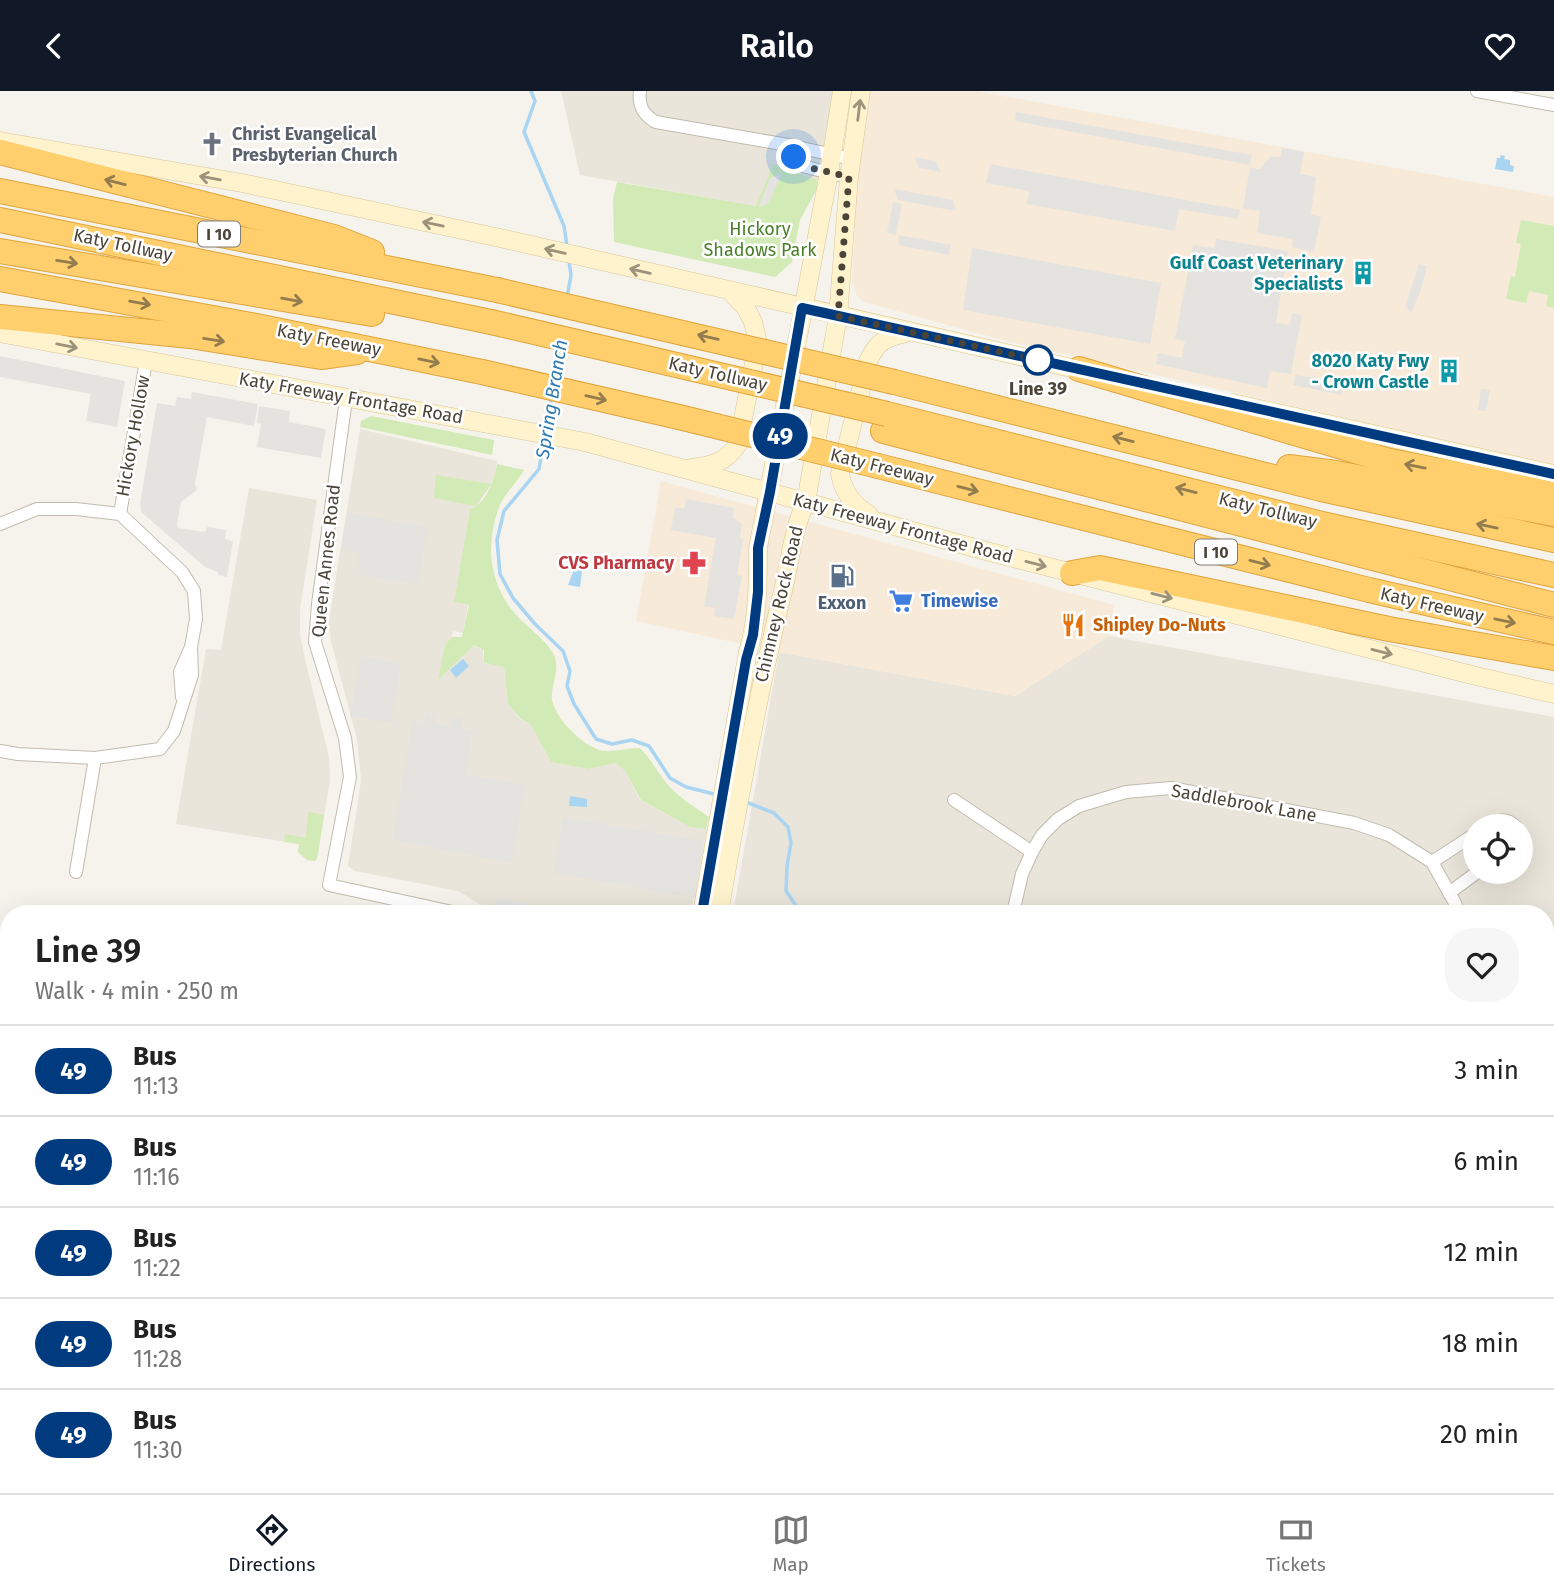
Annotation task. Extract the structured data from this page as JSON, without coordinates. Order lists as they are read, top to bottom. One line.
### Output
{"streets":{"highway":["I 10","Katy Tollway","Katy Freeway"],"main road":["Katy Freeway Frontage Road","Chimney Rock Road"],"street":["Hickory Hollow","Queen Annes Road","Saddlebrook Lane"]},"crossings":[["Katy Freeway Frontage Road","Hickory Hollow"],["Katy Freeway Frontage Road","Queen Annes Road"],["Katy Freeway Frontage Road","Chimney Rock Road"]],"one_way":["Katy Freeway Frontage Road"],"water":["Spring Branch"],"parks":["Hickory Shadows Park"],"places":{"church":["Christ Evangelical Presbyterian Church"],"building":["Gulf Coast Veterinary Specialists","8020 Katy Fwy - Crown Castle"],"other":["Line 39"],"pharmacy":["CVS Pharmacy"],"fuel station":["Exxon"],"supermarket":["Timewise"],"restaurant":["Shipley Do-Nuts"]},"lines":["bus line 49"],"page":{"header":"Railo","on_map":"49","heading":["Line 39","Walk · 4 min · 250 m"],"list":[{"mark":"49","name":"Bus","note":"11:13","value":"3 min"},{"mark":"49","name":"Bus","note":"11:16","value":"6 min"},{"mark":"49","name":"Bus","note":"11:22","value":"12 min"},{"mark":"49","name":"Bus","note":"11:28","value":"18 min"},{"mark":"49","name":"Bus","note":"11:30","value":"20 min"}],"tabs":["Directions","Map","Tickets"]}}
